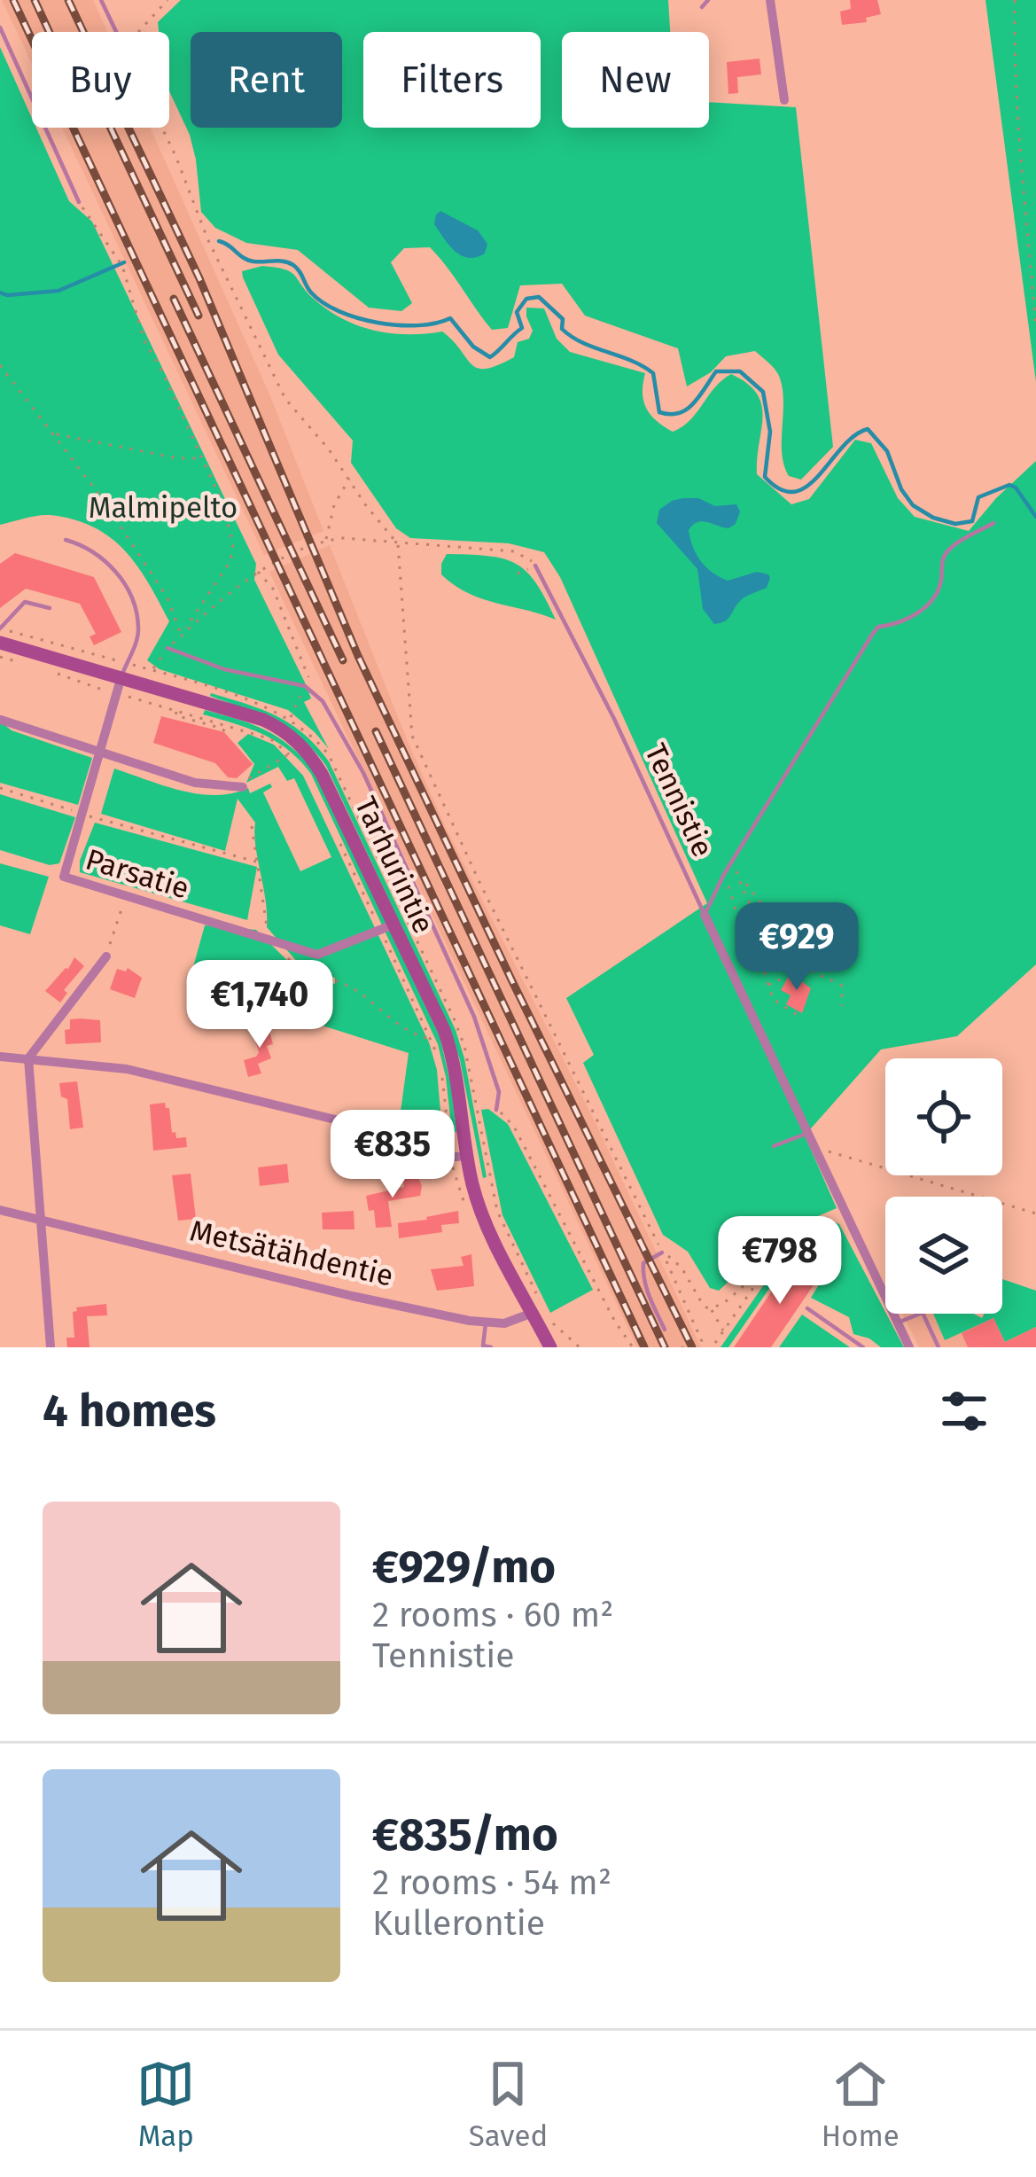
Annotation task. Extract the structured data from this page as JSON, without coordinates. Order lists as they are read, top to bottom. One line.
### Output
{"streets":{"street":["Tennistie","Tarhurintie","Parsatie","Metsätähdentie"]},"crossings":[["Tarhurintie","Parsatie"],["Tarhurintie","Metsätähdentie"]],"parks":["Malmipelto"],"page":{"chip":["Buy","Rent","Filters","New"],"price":["€929","€1,740","€835","€798"],"heading":"4 homes","list":[{"name":"€929/mo","note":"2 rooms · 60 m² · Tennistie"},{"name":"€835/mo","note":"2 rooms · 54 m² · Kullerontie"}],"tabs":["Map","Saved","Home"]}}
